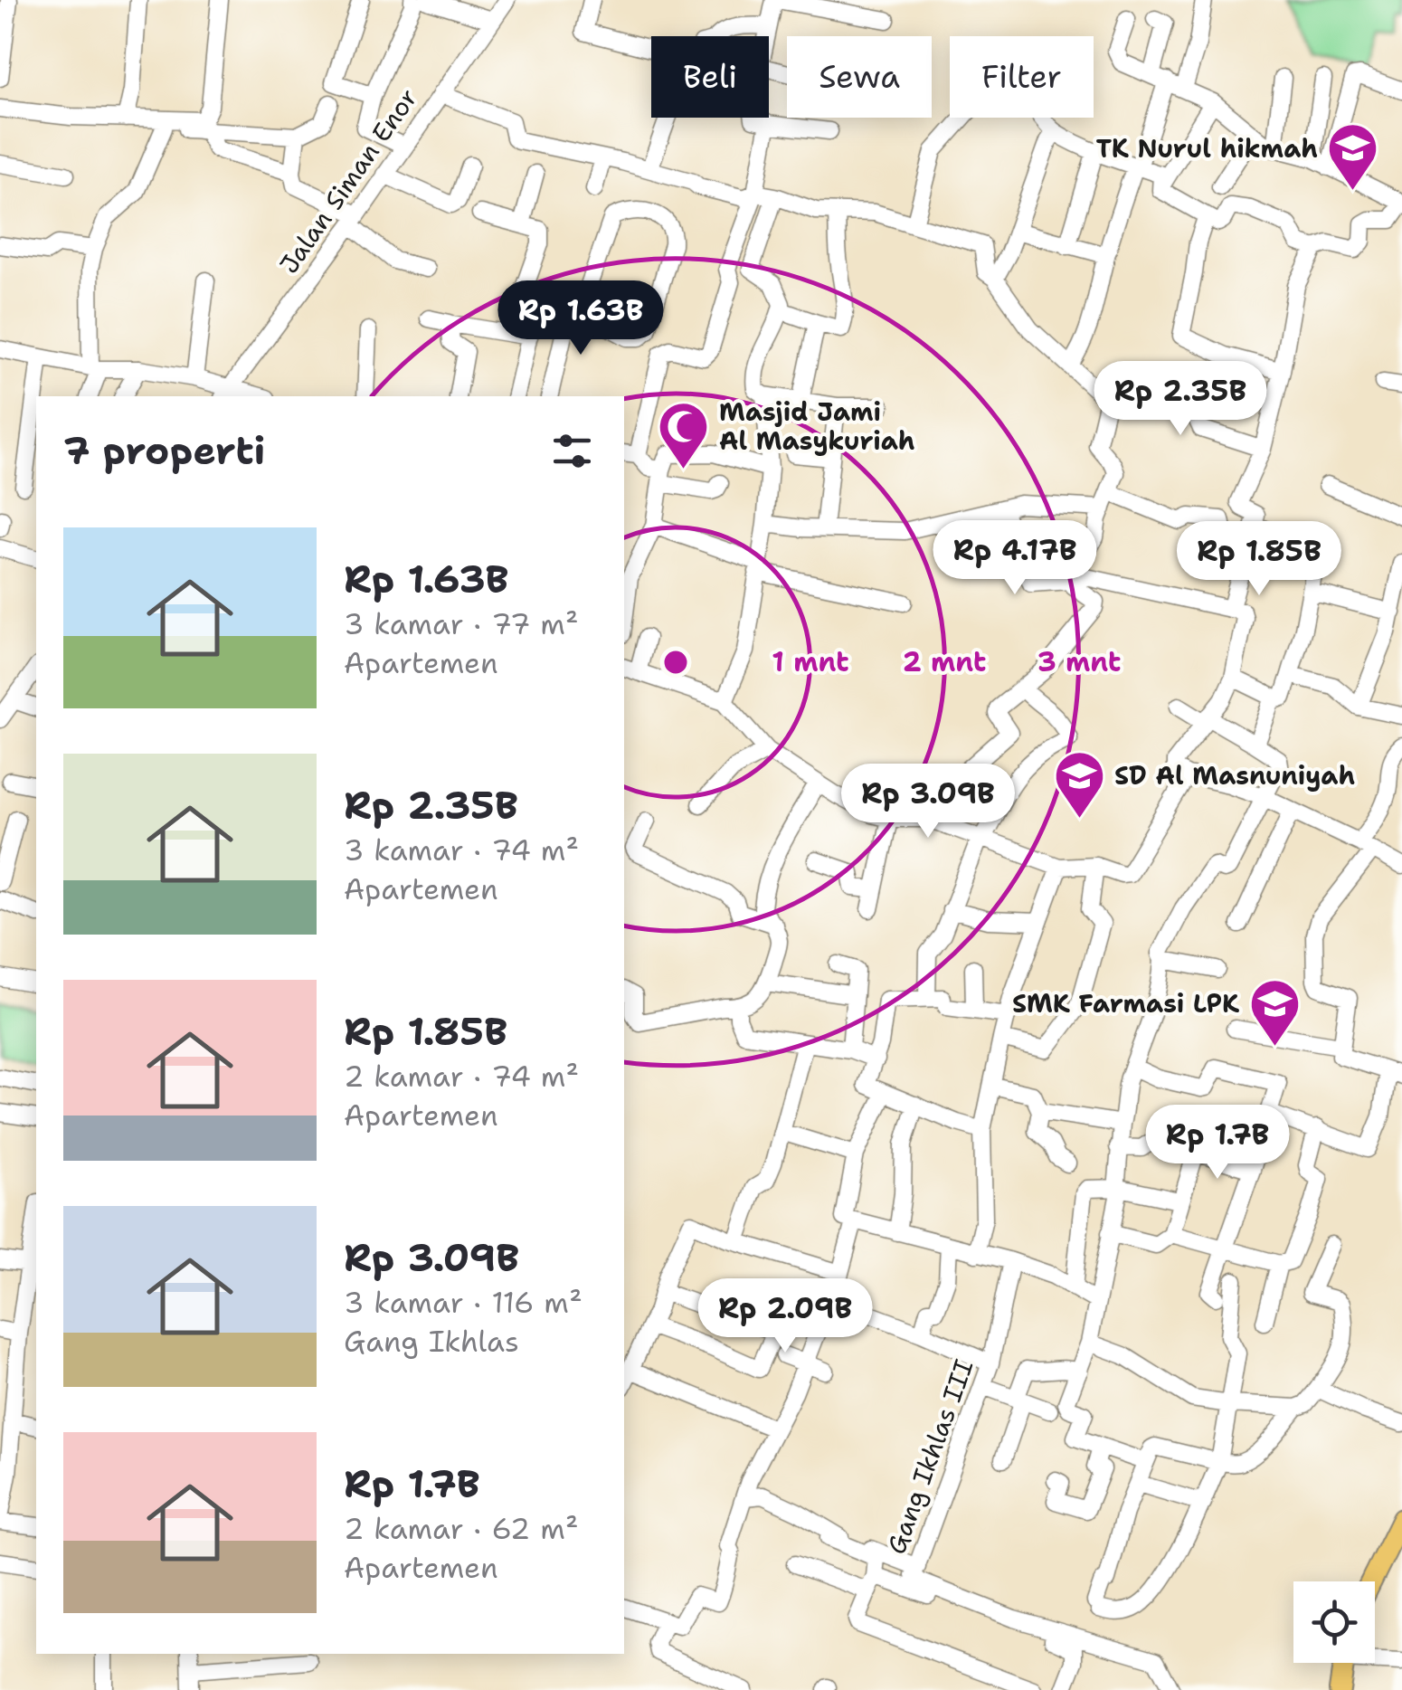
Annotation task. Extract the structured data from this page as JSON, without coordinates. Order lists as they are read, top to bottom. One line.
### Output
{"streets":{"street":["Jalan Siman Enor","Gang Ikhlas III"]},"places":{"school or university":["TK Nurul hikmah","SD Al Masnuniyah","SMK Farmasi LPK"],"mosque":["Masjid Jami Al Masykuriah"]},"page":{"chip":["Beli","Sewa","Filter"],"price":["Rp 1.63B","Rp 2.35B","Rp 4.17B","Rp 1.85B","Rp 3.09B","Rp 1.7B","Rp 2.09B"],"heading":"7 properti","list":[{"name":"Rp 1.63B","note":"3 kamar · 77 m² · Apartemen"},{"name":"Rp 2.35B","note":"3 kamar · 74 m² · Apartemen"},{"name":"Rp 1.85B","note":"2 kamar · 74 m² · Apartemen"},{"name":"Rp 3.09B","note":"3 kamar · 116 m² · Gang Ikhlas"},{"name":"Rp 1.7B","note":"2 kamar · 62 m² · Apartemen"}]},"rings":["1 mnt","2 mnt","3 mnt"]}
